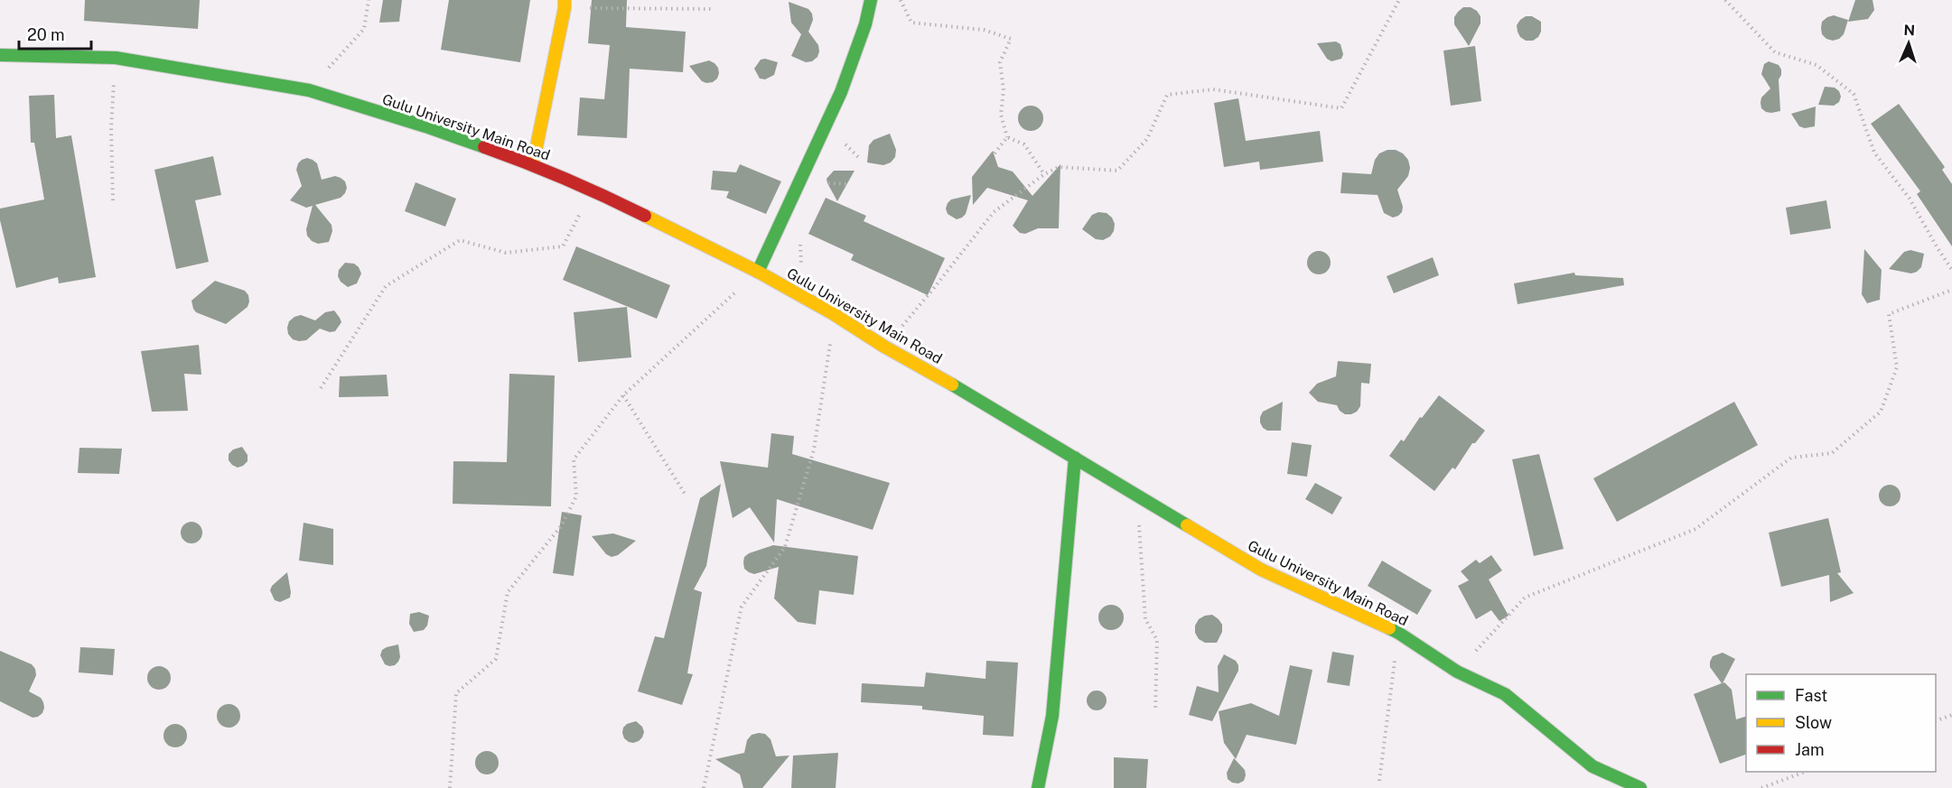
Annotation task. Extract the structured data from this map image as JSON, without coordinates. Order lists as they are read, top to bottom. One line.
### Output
{"streets":{"street":["Gulu University Main Road"]},"legend":["Fast","Slow","Jam"],"scale_bar":"20 m","north":"top"}
